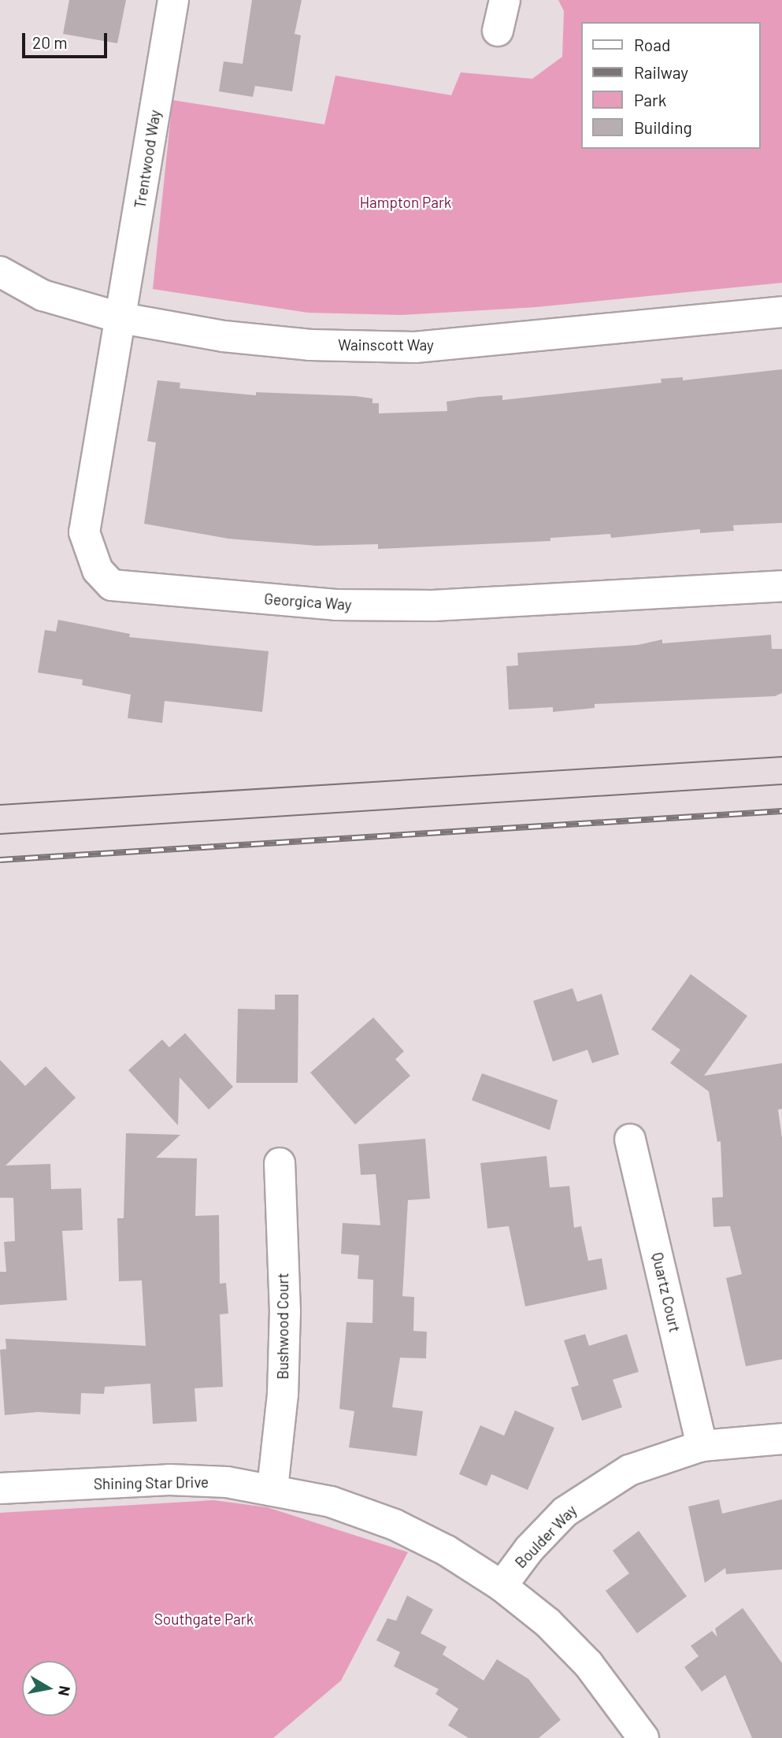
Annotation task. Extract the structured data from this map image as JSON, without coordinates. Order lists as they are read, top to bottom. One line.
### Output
{"streets":{"street":["Trentwood Way","Wainscott Way","Georgica Way","Quartz Court","Bushwood Court","Shining Star Drive","Boulder Way"]},"crossings":[["Trentwood Way","Wainscott Way"],["Trentwood Way","Georgica Way"],["Wainscott Way","Georgica Way"],["Quartz Court","Boulder Way"],["Bushwood Court","Shining Star Drive"],["Shining Star Drive","Boulder Way"]],"parks":["Hampton Park","Southgate Park"],"legend":["Road","Railway","Park","Building"],"scale_bar":"20 m","north":"right"}
